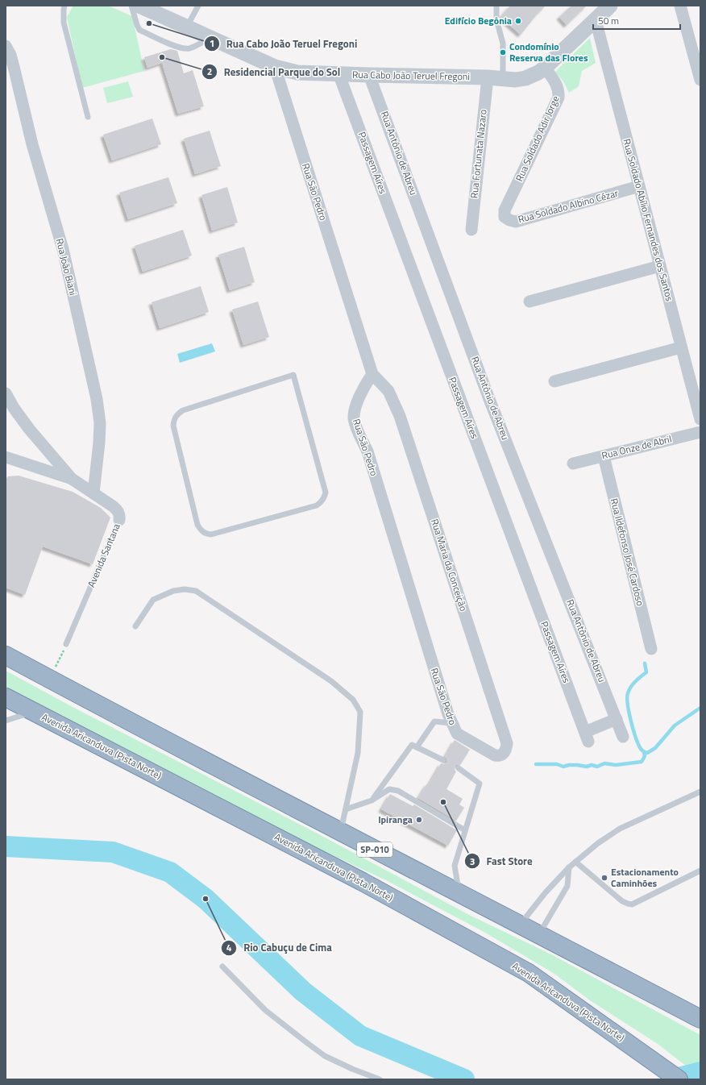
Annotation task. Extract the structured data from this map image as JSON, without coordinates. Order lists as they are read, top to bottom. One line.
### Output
{"streets":{"highway":["Avenida Aricanduva (Pista Norte)","SP-010"],"street":["Rua Cabo João Teruel Fregoni","Rua Soldado Adir Jorge","Rua Antônio de Abreu","Rua Fortunata Nazaro","Passagem Aíres","Rua São Pedro","Rua Soldado Albino Cézar","Rua Soldado Abílio Fernandes dos Santos","Rua João Biani","Rua Onze de Abril","Rua Ildefonso José Cardoso","Avenida Santana","Rua Maria da Conceição"]},"crossings":[["Rua Cabo João Teruel Fregoni","Rua Soldado Adir Jorge"],["Rua Cabo João Teruel Fregoni","Rua Antônio de Abreu"],["Rua Cabo João Teruel Fregoni","Rua Fortunata Nazaro"],["Rua Cabo João Teruel Fregoni","Passagem Aíres"],["Rua Cabo João Teruel Fregoni","Rua São Pedro"],["Rua Cabo João Teruel Fregoni","Rua Soldado Abílio Fernandes dos Santos"],["Rua Soldado Adir Jorge","Rua Soldado Albino Cézar"],["Rua Antônio de Abreu","Passagem Aíres"],["Rua São Pedro","Rua Maria da Conceição"],["Rua Soldado Albino Cézar","Rua Soldado Abílio Fernandes dos Santos"],["Rua João Biani","Avenida Santana"],["Rua Onze de Abril","Rua Ildefonso José Cardoso"]],"places":["Edifício Begônia","Rua Cabo João Teruel Fregoni","Condomínio Reserva das Flores","Residencial Parque do Sol","Fast Store","Ipiranga","Estacionamento Caminhões","Rio Cabuçu de Cima"],"scale_bar":"50 m"}
